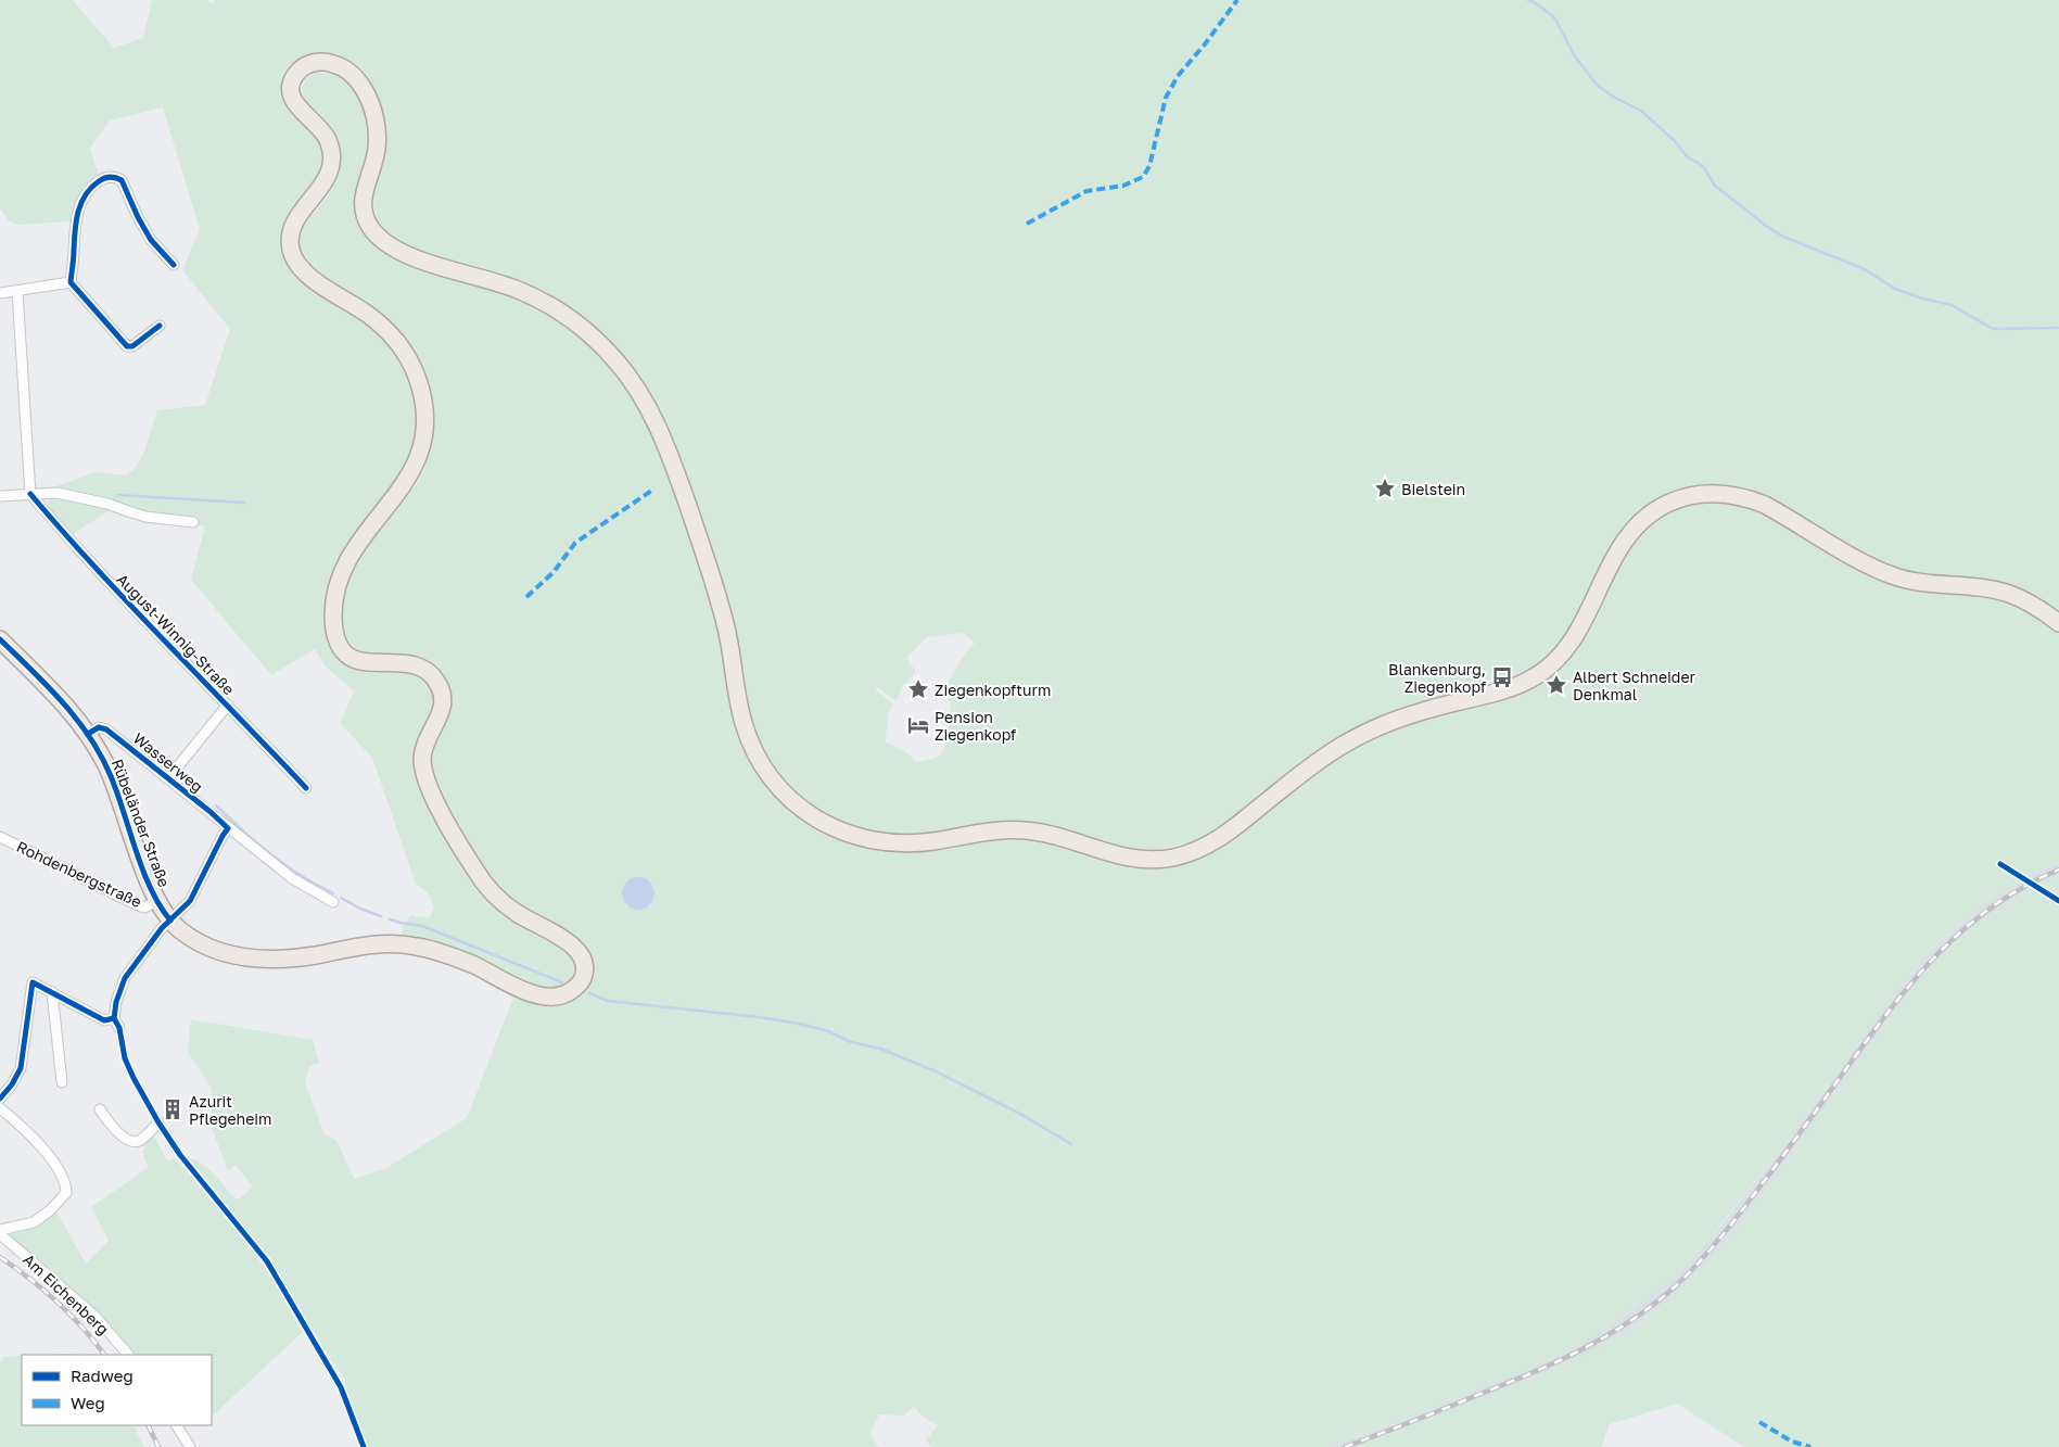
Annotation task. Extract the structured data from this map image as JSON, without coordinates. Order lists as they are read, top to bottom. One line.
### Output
{"streets":{"main road":["Rübeländer Straße"],"street":["August-Winnig-Straße","Wasserweg","Rohdenbergstraße","Am Eichenberg"]},"crossings":[["Wasserweg","Rübeländer Straße"],["Rübeländer Straße","Rohdenbergstraße"]],"places":{"place":["Bielstein","Albert Schneider Denkmal","Ziegenkopfturm"],"bus stop":["Blankenburg, Ziegenkopf"],"hotel":["Pension Ziegenkopf"],"building":["Azurit Pflegeheim"]},"legend":["Radweg","Weg"]}
